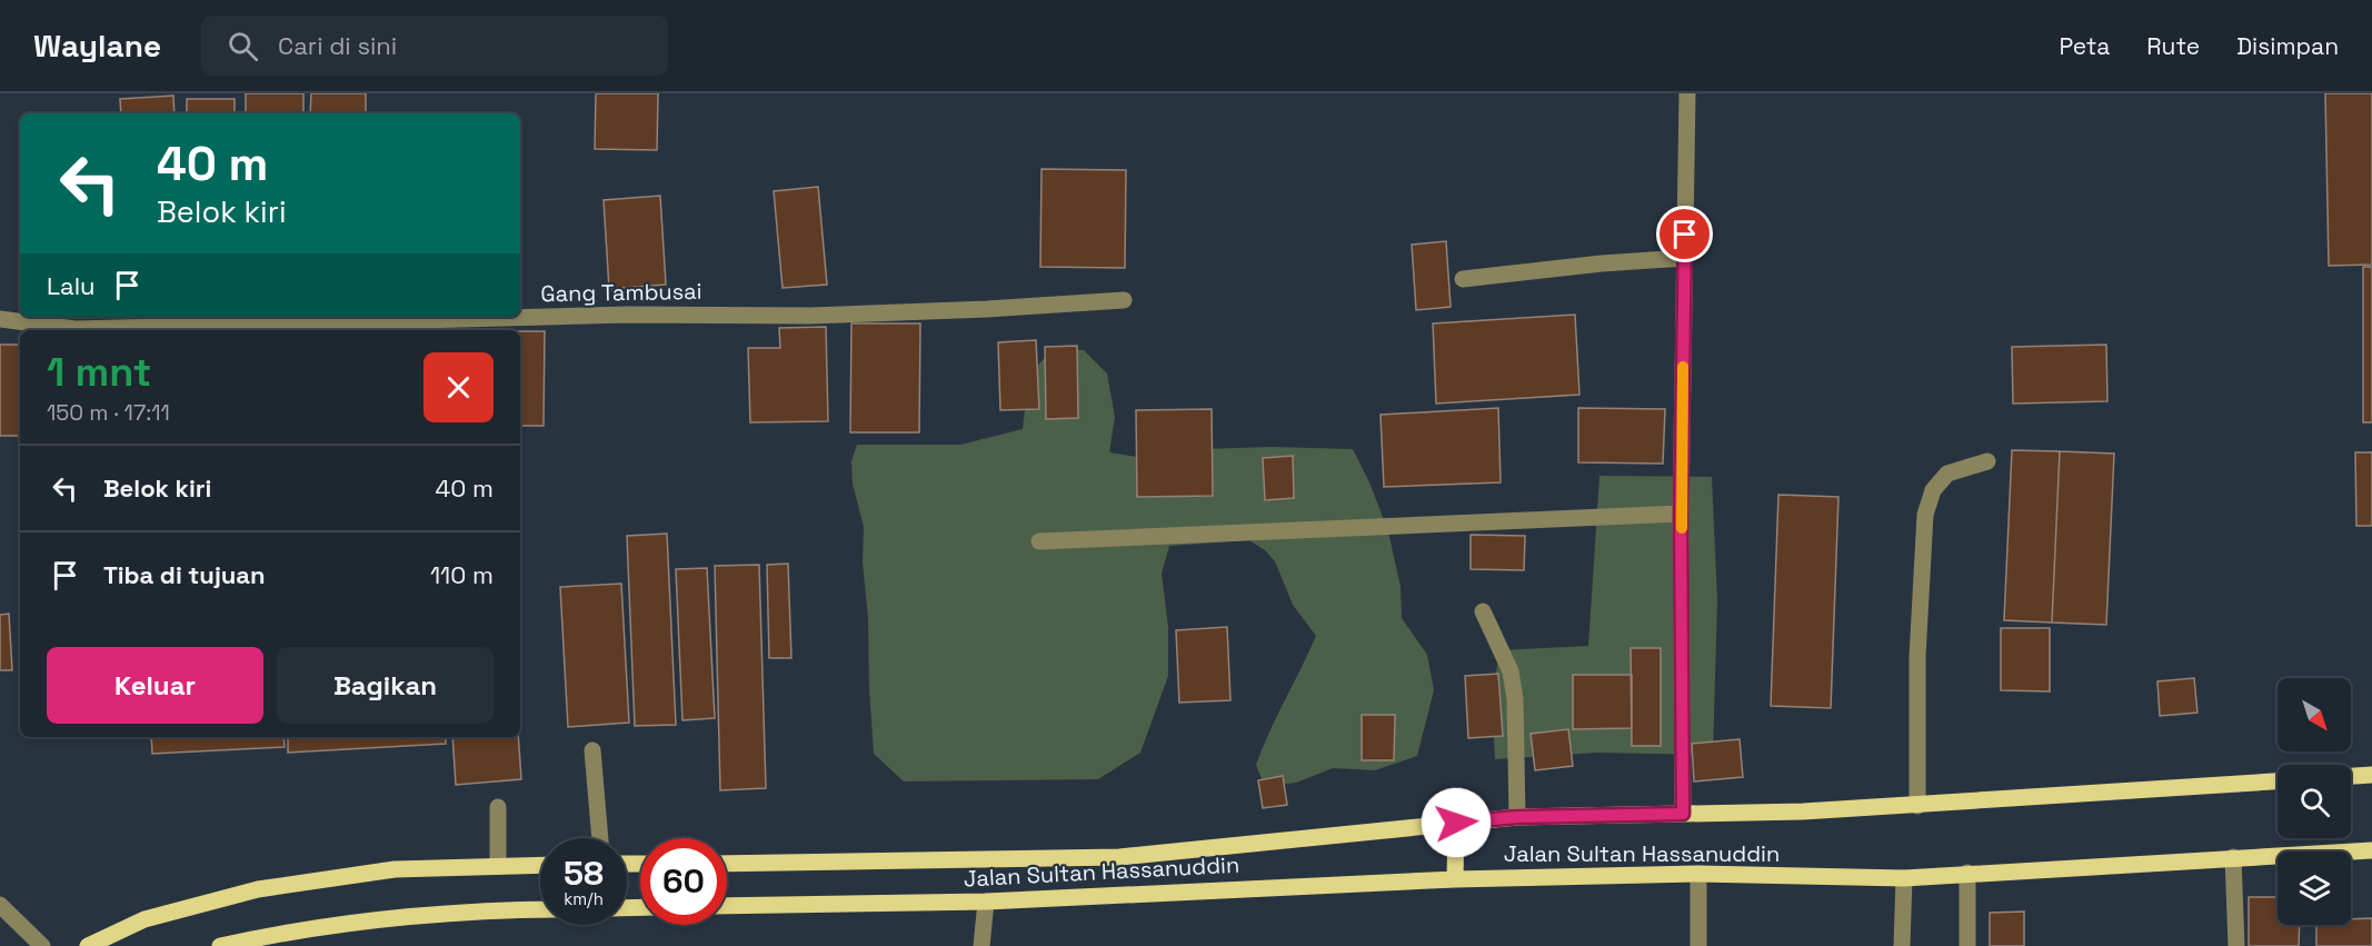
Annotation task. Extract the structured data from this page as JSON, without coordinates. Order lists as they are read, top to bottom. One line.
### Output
{"streets":{"main road":["Jalan Sultan Hassanuddin"],"street":["Gang Tambusai"]},"north":"bottom right","page":{"header":"Waylane","search":"Cari di sini","nav":["Peta","Rute","Disimpan"],"turn":["40 m","Belok kiri"],"then":"Lalu","heading":["1 mnt","150 m · 17:11"],"list":[{"name":"Belok kiri","value":"40 m"},{"name":"Tiba di tujuan","value":"110 m"}],"buttons":["Keluar","Bagikan"],"speed":"58 km/h","limit":"60"}}
